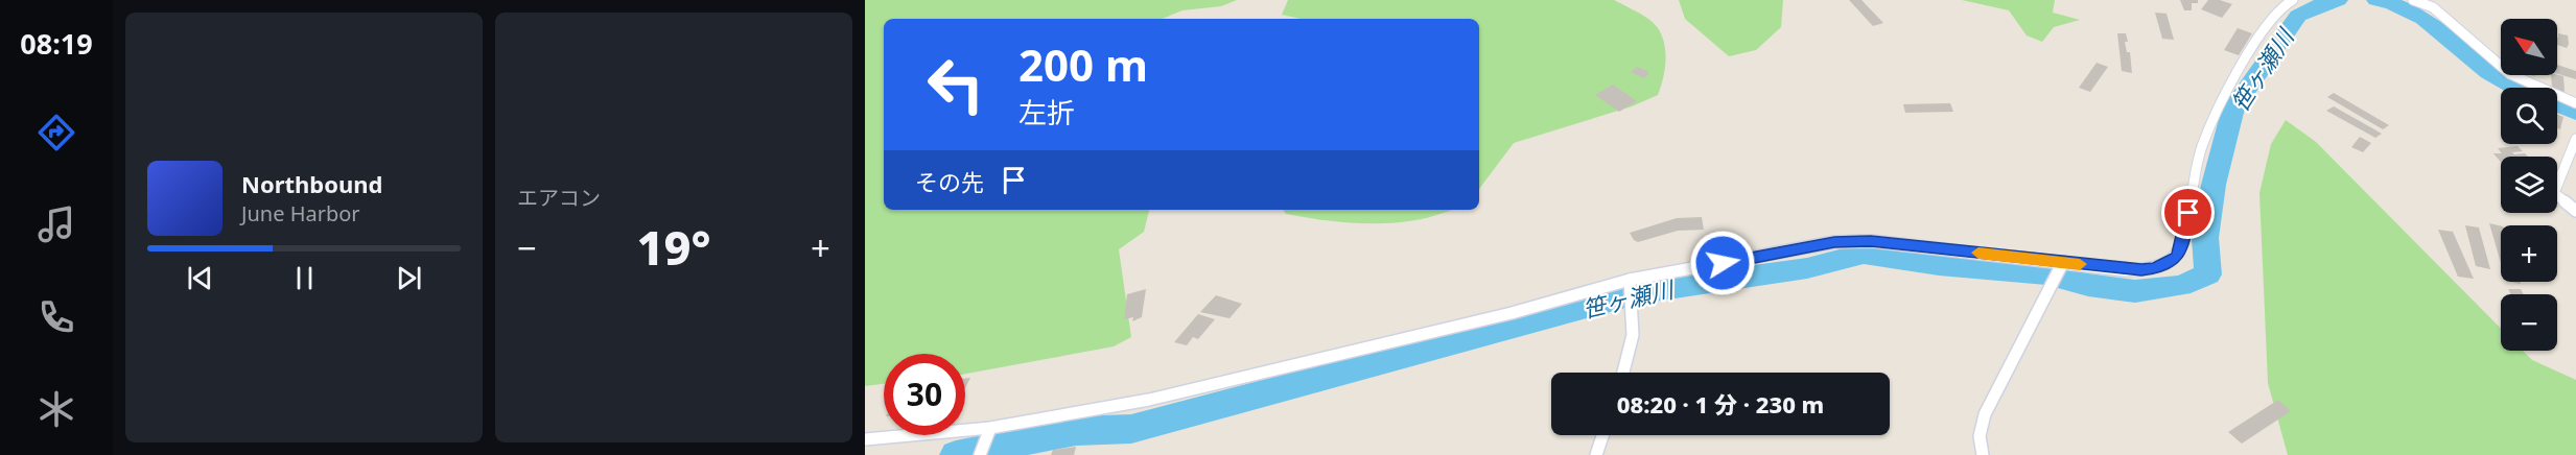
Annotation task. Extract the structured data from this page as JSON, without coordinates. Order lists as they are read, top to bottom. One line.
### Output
{"water":["笹ヶ瀬川"],"north":"top left","page":{"tabs":"08:19","tile":"エアコン","map_buttons":["+","−"],"turn":["200 m","左折"],"then":"その先","song":["Northbound","June Harbor"],"heat":["−","19°","+"],"limit":"30","trip":"08:20 · 1 分 · 230 m"}}
